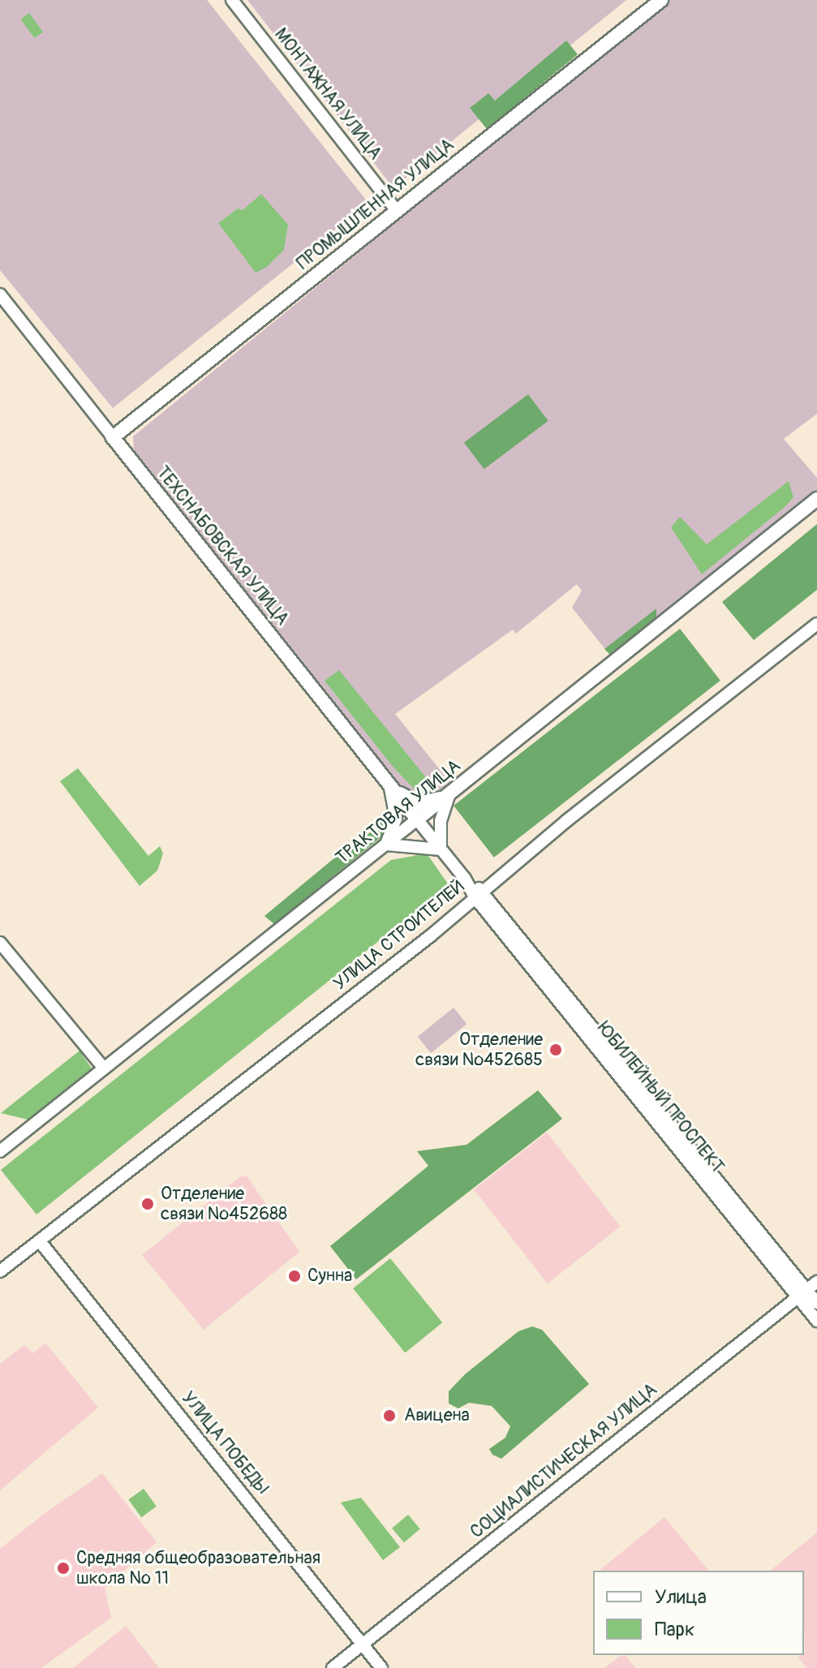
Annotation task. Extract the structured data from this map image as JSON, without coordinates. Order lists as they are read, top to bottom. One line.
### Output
{"streets":{"main road":["МОНТАЖНАЯ УЛИЦА","ПРОМЫШЛЕННАЯ УЛИЦА","ТЕХСНАБОВСКАЯ УЛИЦА","ТРАКТОВАЯ УЛИЦА","УЛИЦА СТРОИТЕЛЕЙ","УЛИЦА ПОБЕДЫ","СОЦИАЛИСТИЧЕСКАЯ УЛИЦА"]},"crossings":[["МОНТАЖНАЯ УЛИЦА","ПРОМЫШЛЕННАЯ УЛИЦА"],["ПРОМЫШЛЕННАЯ УЛИЦА","ТЕХСНАБОВСКАЯ УЛИЦА"],["ТЕХСНАБОВСКАЯ УЛИЦА","ТРАКТОВАЯ УЛИЦА"],["УЛИЦА СТРОИТЕЛЕЙ","УЛИЦА ПОБЕДЫ"],["УЛИЦА ПОБЕДЫ","СОЦИАЛИСТИЧЕСКАЯ УЛИЦА"]],"places":["Отделение связи №452685","Отделение связи №452688","Сунна","Авицена","Средняя общеобразовательная школа № 11"],"legend":["Улица","Парк"]}
